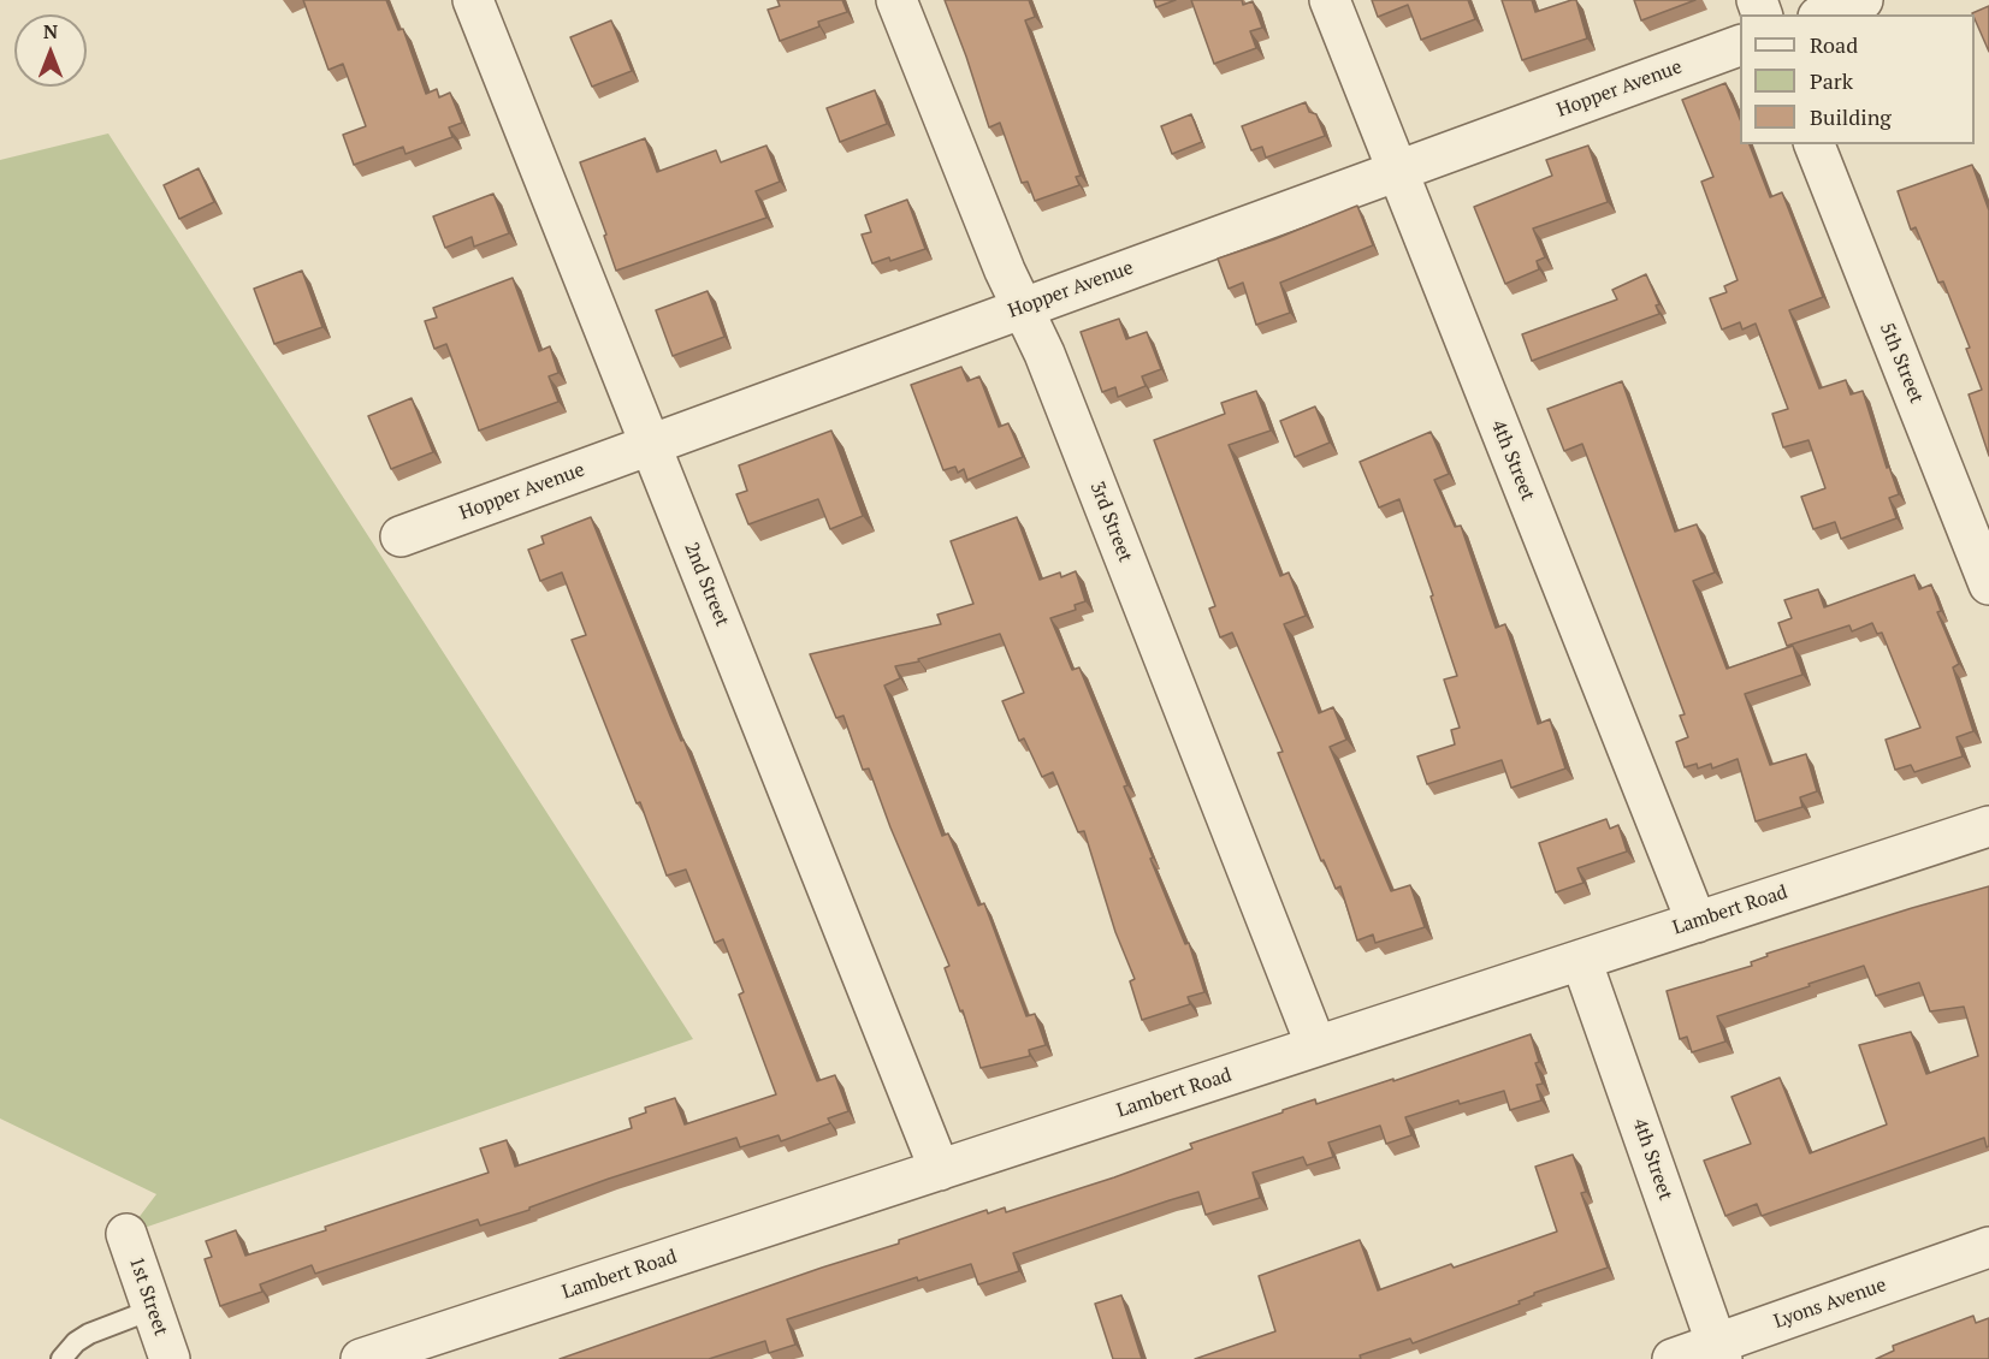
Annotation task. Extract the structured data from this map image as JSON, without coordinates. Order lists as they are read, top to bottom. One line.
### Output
{"streets":{"street":["Hopper Avenue","5th Street","4th Street","3rd Street","2nd Street","Lambert Road","1st Street","Lyons Avenue"]},"crossings":[["Hopper Avenue","4th Street"],["Hopper Avenue","3rd Street"],["Hopper Avenue","2nd Street"],["4th Street","Lambert Road"],["4th Street","Lyons Avenue"],["3rd Street","Lambert Road"],["2nd Street","Lambert Road"]],"legend":["Road","Park","Building"],"north":"top"}
